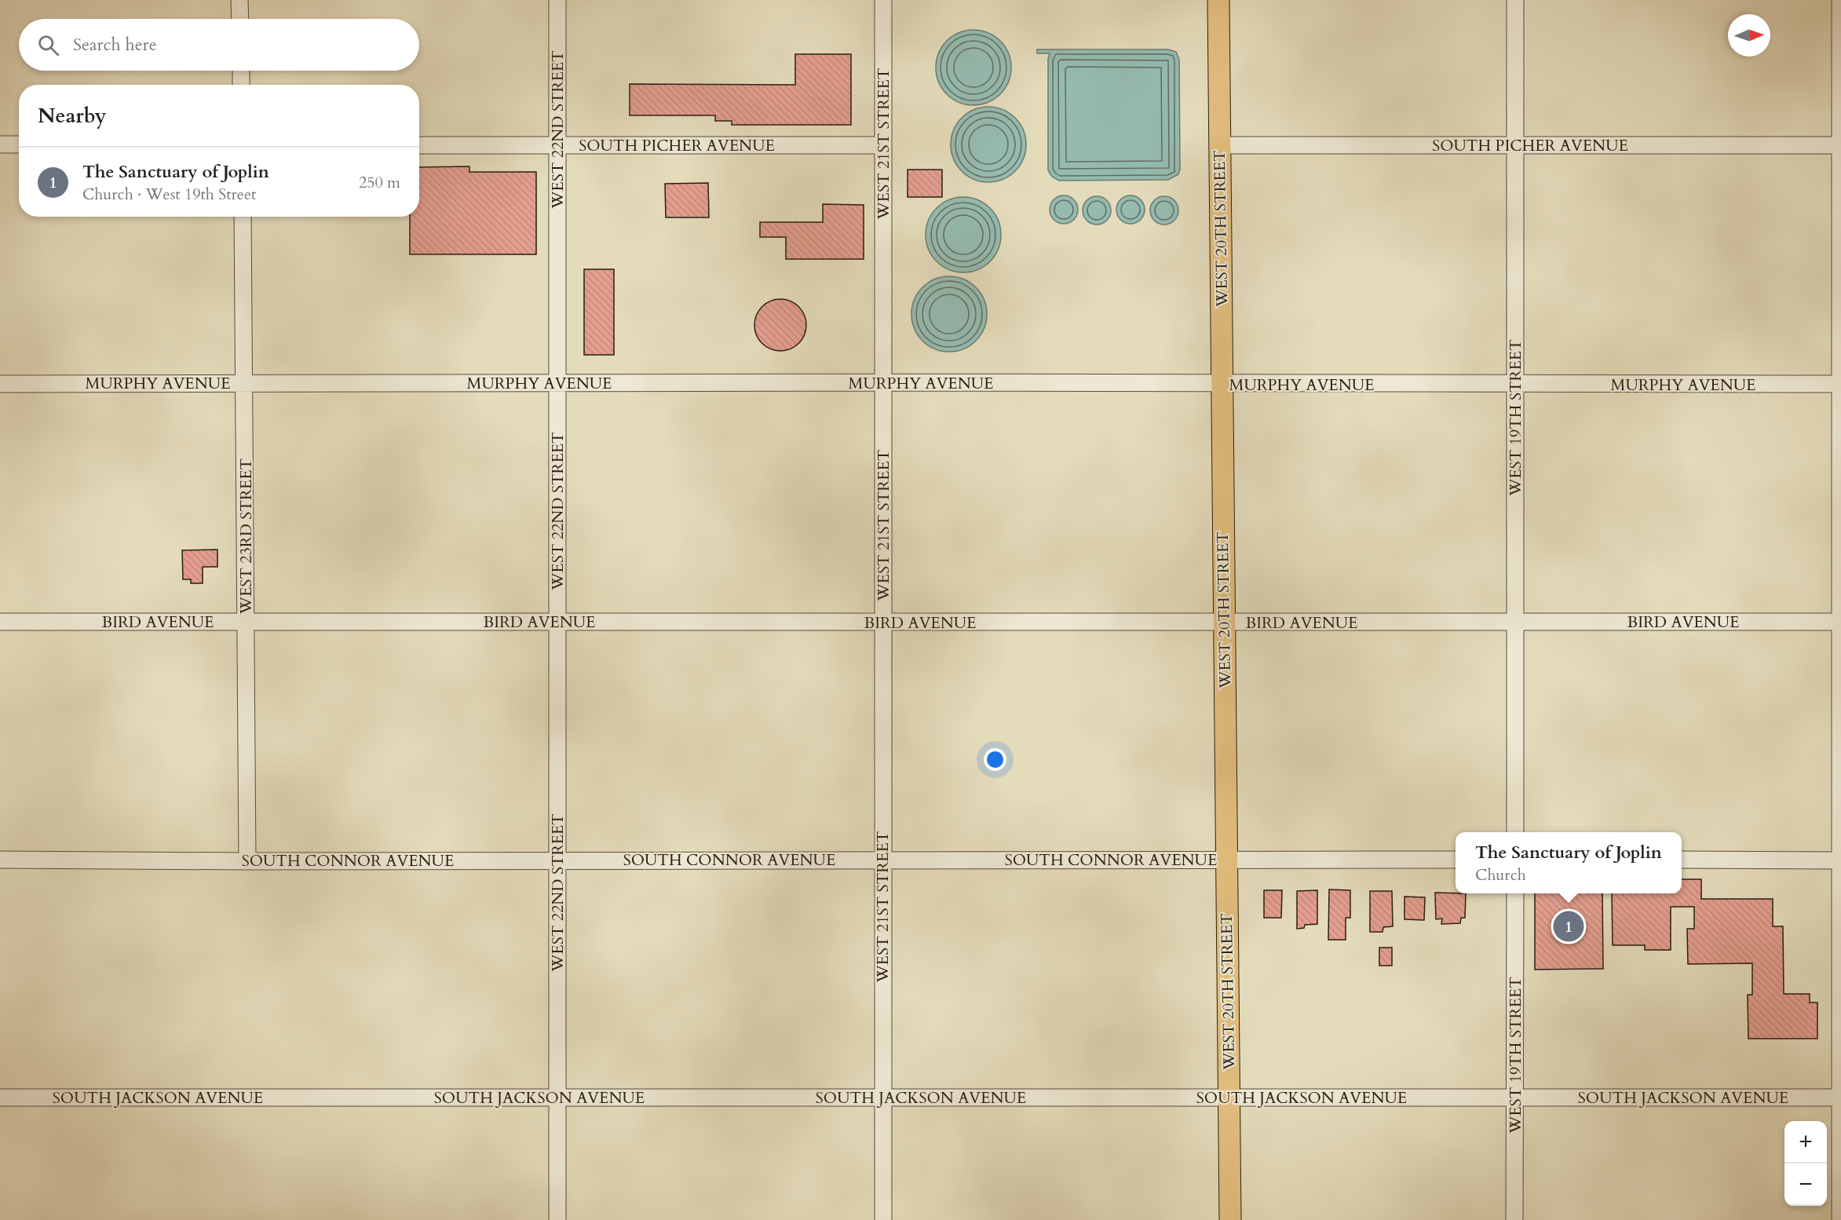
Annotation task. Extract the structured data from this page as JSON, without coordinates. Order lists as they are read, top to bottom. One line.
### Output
{"streets":{"main road":["WEST 20TH STREET"],"street":["WEST 22ND STREET","WEST 21ST STREET","SOUTH PICHER AVENUE","MURPHY AVENUE","WEST 19TH STREET","WEST 23RD STREET","BIRD AVENUE","SOUTH CONNOR AVENUE","SOUTH JACKSON AVENUE"]},"crossings":[["WEST 22ND STREET","SOUTH PICHER AVENUE"],["WEST 22ND STREET","MURPHY AVENUE"],["WEST 22ND STREET","BIRD AVENUE"],["WEST 22ND STREET","SOUTH CONNOR AVENUE"],["WEST 22ND STREET","SOUTH JACKSON AVENUE"],["WEST 21ST STREET","SOUTH PICHER AVENUE"],["WEST 21ST STREET","MURPHY AVENUE"],["WEST 21ST STREET","BIRD AVENUE"],["WEST 21ST STREET","SOUTH CONNOR AVENUE"],["WEST 21ST STREET","SOUTH JACKSON AVENUE"],["SOUTH PICHER AVENUE","WEST 20TH STREET"],["SOUTH PICHER AVENUE","WEST 19TH STREET"],["WEST 20TH STREET","MURPHY AVENUE"],["WEST 20TH STREET","BIRD AVENUE"],["WEST 20TH STREET","SOUTH CONNOR AVENUE"],["WEST 20TH STREET","SOUTH JACKSON AVENUE"],["MURPHY AVENUE","WEST 19TH STREET"],["MURPHY AVENUE","WEST 23RD STREET"],["WEST 19TH STREET","BIRD AVENUE"],["WEST 19TH STREET","SOUTH JACKSON AVENUE"],["WEST 23RD STREET","BIRD AVENUE"],["WEST 23RD STREET","SOUTH CONNOR AVENUE"]],"north":"right","page":{"search":"Search here","heading":"Nearby","list":[{"mark":"1","name":"The Sanctuary of Joplin","note":"Church · West 19th Street","value":"250 m"}],"popup":["The Sanctuary of Joplin","Church"],"pins":"1","map_buttons":["+","−"]}}
